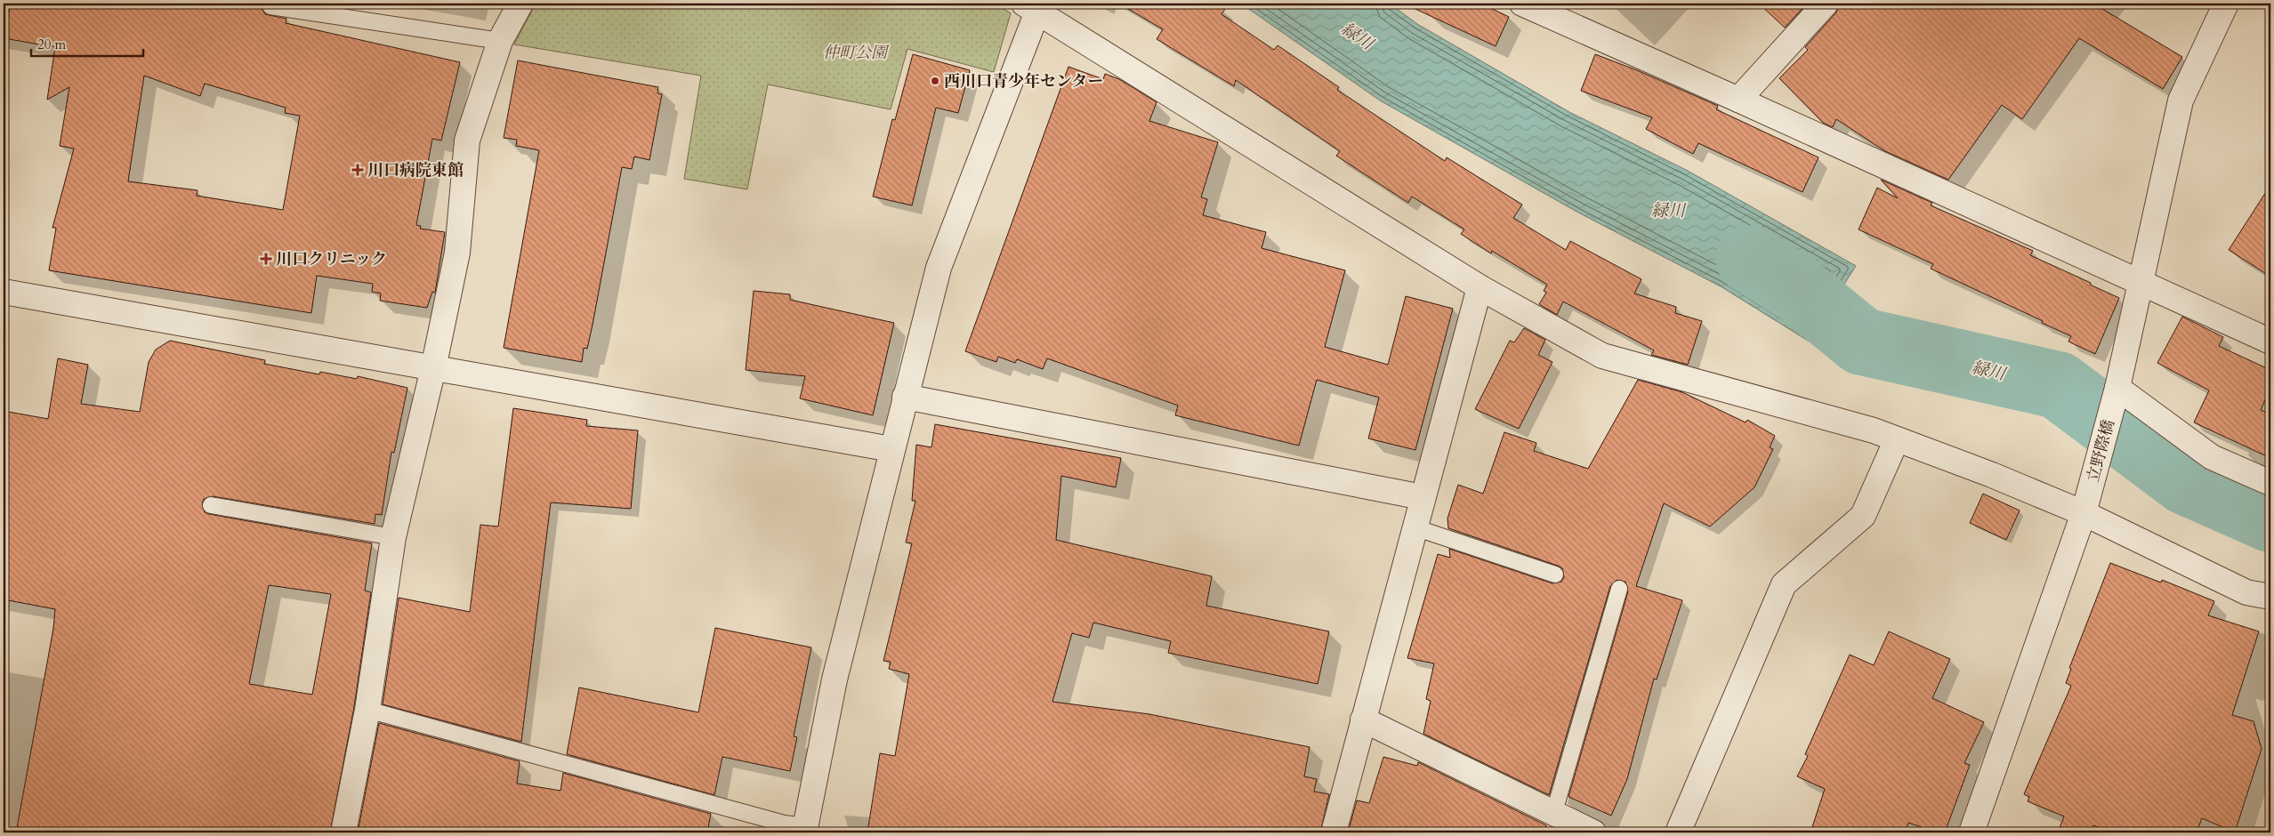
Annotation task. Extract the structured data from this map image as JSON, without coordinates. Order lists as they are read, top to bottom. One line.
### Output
{"streets":{"street":["立野際橋"]},"water":["緑川"],"parks":["仲町公園"],"places":{"other":["西川口青少年センター"],"health":["川口病院東館","川口クリニック"]},"scale_bar":"20 m"}
